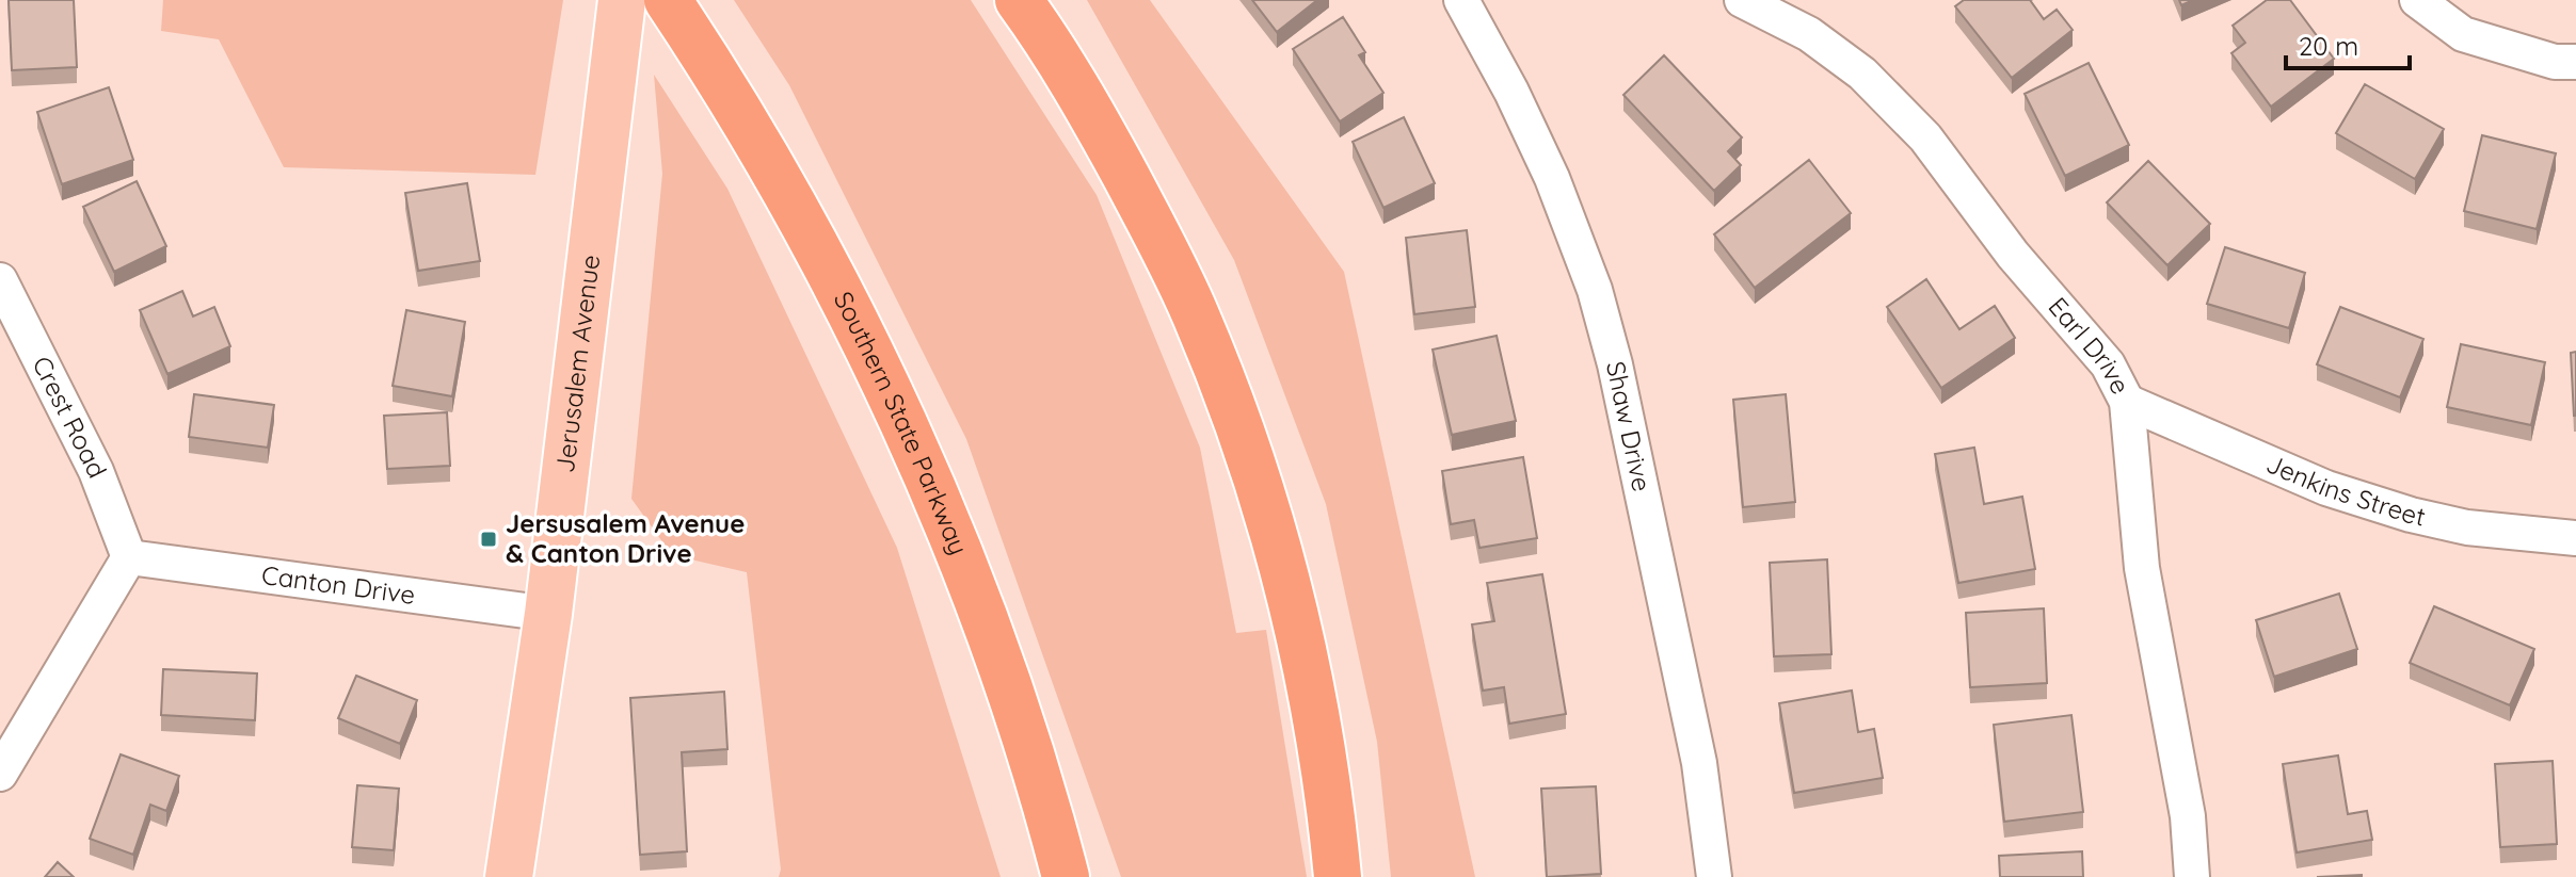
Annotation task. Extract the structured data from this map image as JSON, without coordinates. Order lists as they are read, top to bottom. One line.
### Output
{"streets":{"highway":["Southern State Parkway"],"main road":["Jerusalem Avenue"],"street":["Earl Drive","Crest Road","Shaw Drive","Jenkins Street","Canton Drive"]},"crossings":[["Earl Drive","Jenkins Street"],["Jerusalem Avenue","Canton Drive"],["Crest Road","Canton Drive"]],"places":{"transit":["Jersusalem Avenue & Canton Drive"]},"scale_bar":"20 m"}
